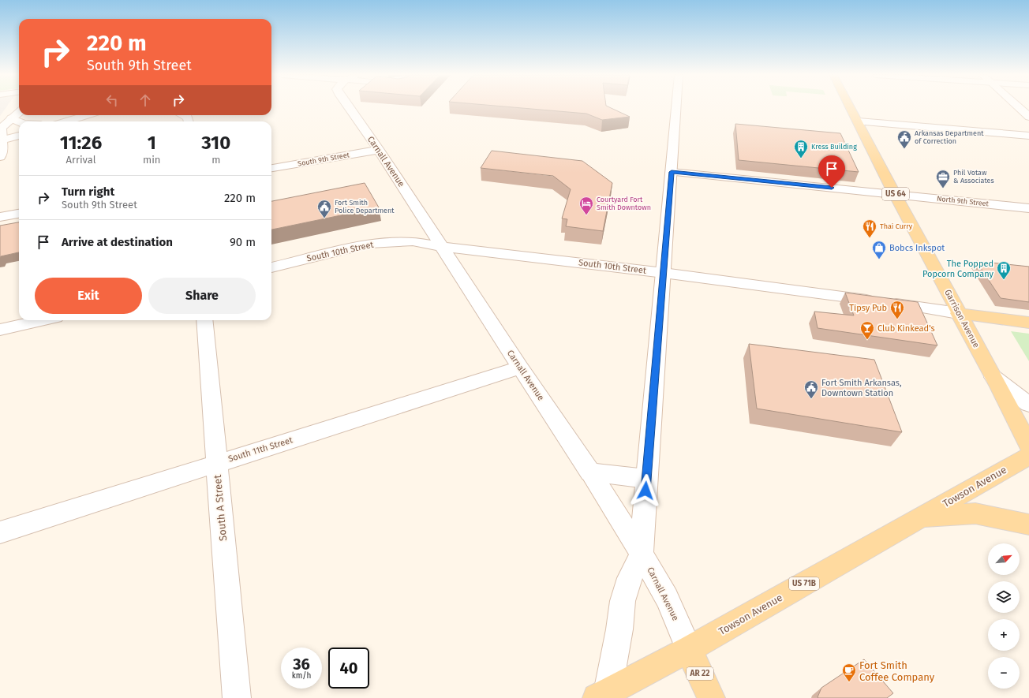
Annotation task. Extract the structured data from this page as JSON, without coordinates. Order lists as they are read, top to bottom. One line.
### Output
{"streets":{"main road":["US 64","Garrison Avenue","Towson Avenue","US 71B","AR 22"],"street":["South 9th Street","Carnall Avenue","North 9th Street","South 10th Street","South 11th Street","South A Street"]},"crossings":[["South 9th Street","Carnall Avenue"],["Carnall Avenue","South 10th Street"],["Carnall Avenue","South 11th Street"],["Carnall Avenue","Towson Avenue"],["Carnall Avenue","AR 22"],["North 9th Street","Garrison Avenue"],["South 10th Street","Garrison Avenue"],["South 11th Street","South A Street"],["Towson Avenue","AR 22"]],"places":{"public building":["Arkansas Department of Correction","Fort Smith Police Department","Fort Smith Arkansas, Downtown Station"],"building":["Kress Building","The Popped Popcorn Company"],"office":["Phil Votaw & Associates"],"hotel":["Courtyard Fort Smith Downtown"],"restaurant":["Thai Curry","Tipsy Pub"],"shop":["Bobcs Inkspot"],"bar":["Club Kinkead's"],"cafe":["Fort Smith Coffee Company"]},"north":"top right","page":{"turn":["220 m","South 9th Street"],"eta":["11:26","Arrival","1","min","310","m"],"list":[{"name":"Turn right","note":"South 9th Street","value":"220 m"},{"name":"Arrive at destination","value":"90 m"}],"buttons":["Exit","Share"],"map_buttons":["+","−"],"speed":"36 km/h","limit":"40"}}
